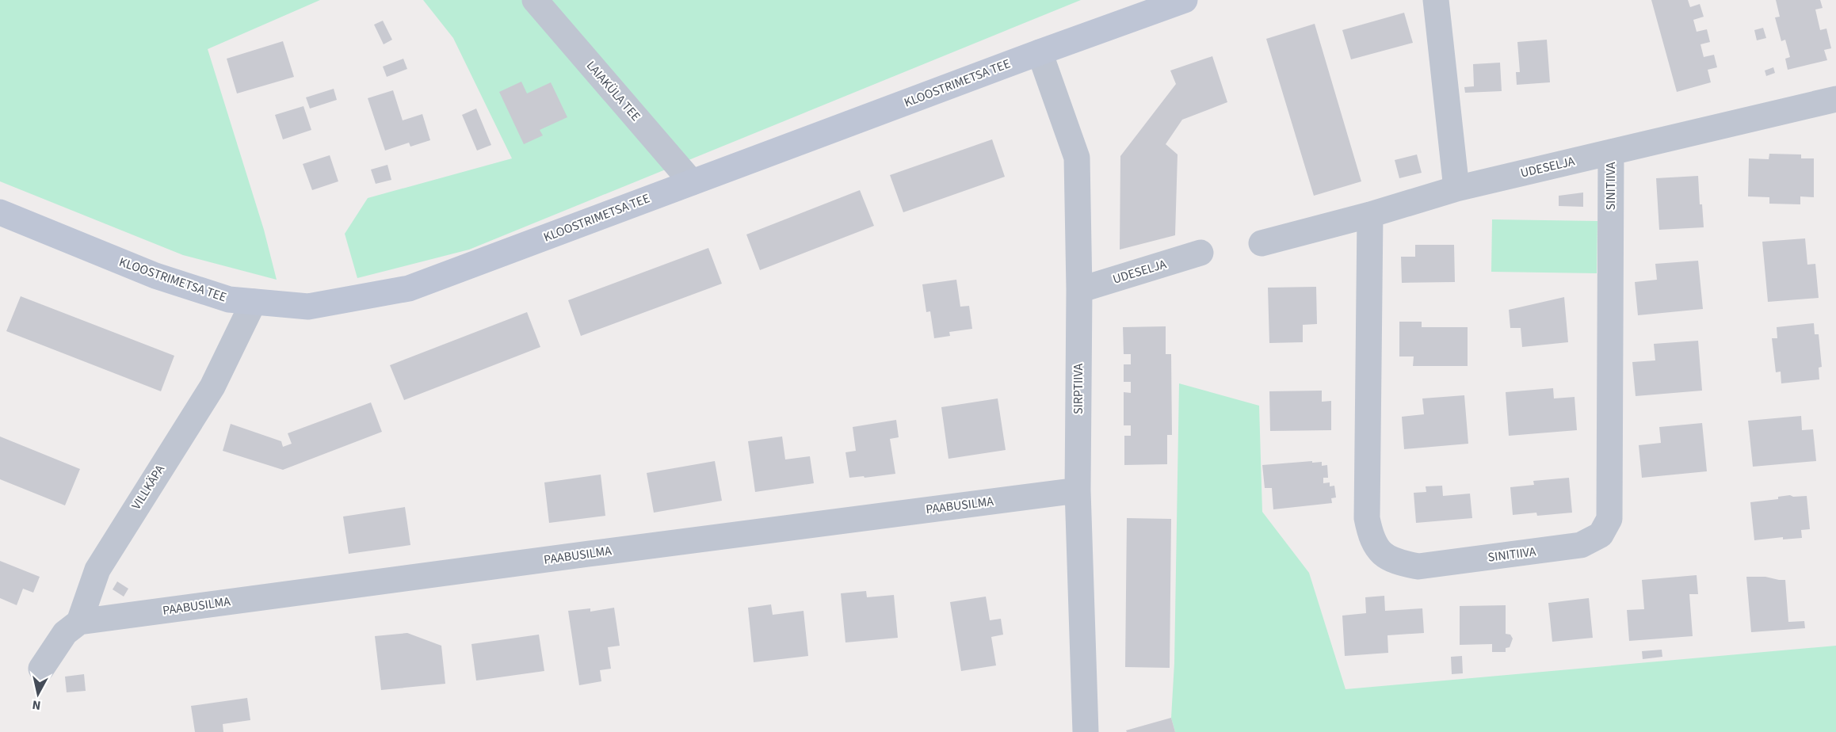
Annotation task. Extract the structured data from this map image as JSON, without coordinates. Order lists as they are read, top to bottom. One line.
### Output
{"streets":{"main road":["KLOOSTRIMETSA TEE"],"street":["LAIAKÜLA TEE","UDESELJA","SINITIIVA","SIRPTIIVA","VILLKÄPA","PAABUSILMA"]},"crossings":[["KLOOSTRIMETSA TEE","LAIAKÜLA TEE"],["KLOOSTRIMETSA TEE","SIRPTIIVA"],["KLOOSTRIMETSA TEE","VILLKÄPA"],["UDESELJA","SINITIIVA"],["UDESELJA","SIRPTIIVA"],["SIRPTIIVA","PAABUSILMA"],["VILLKÄPA","PAABUSILMA"]],"north":"bottom"}
